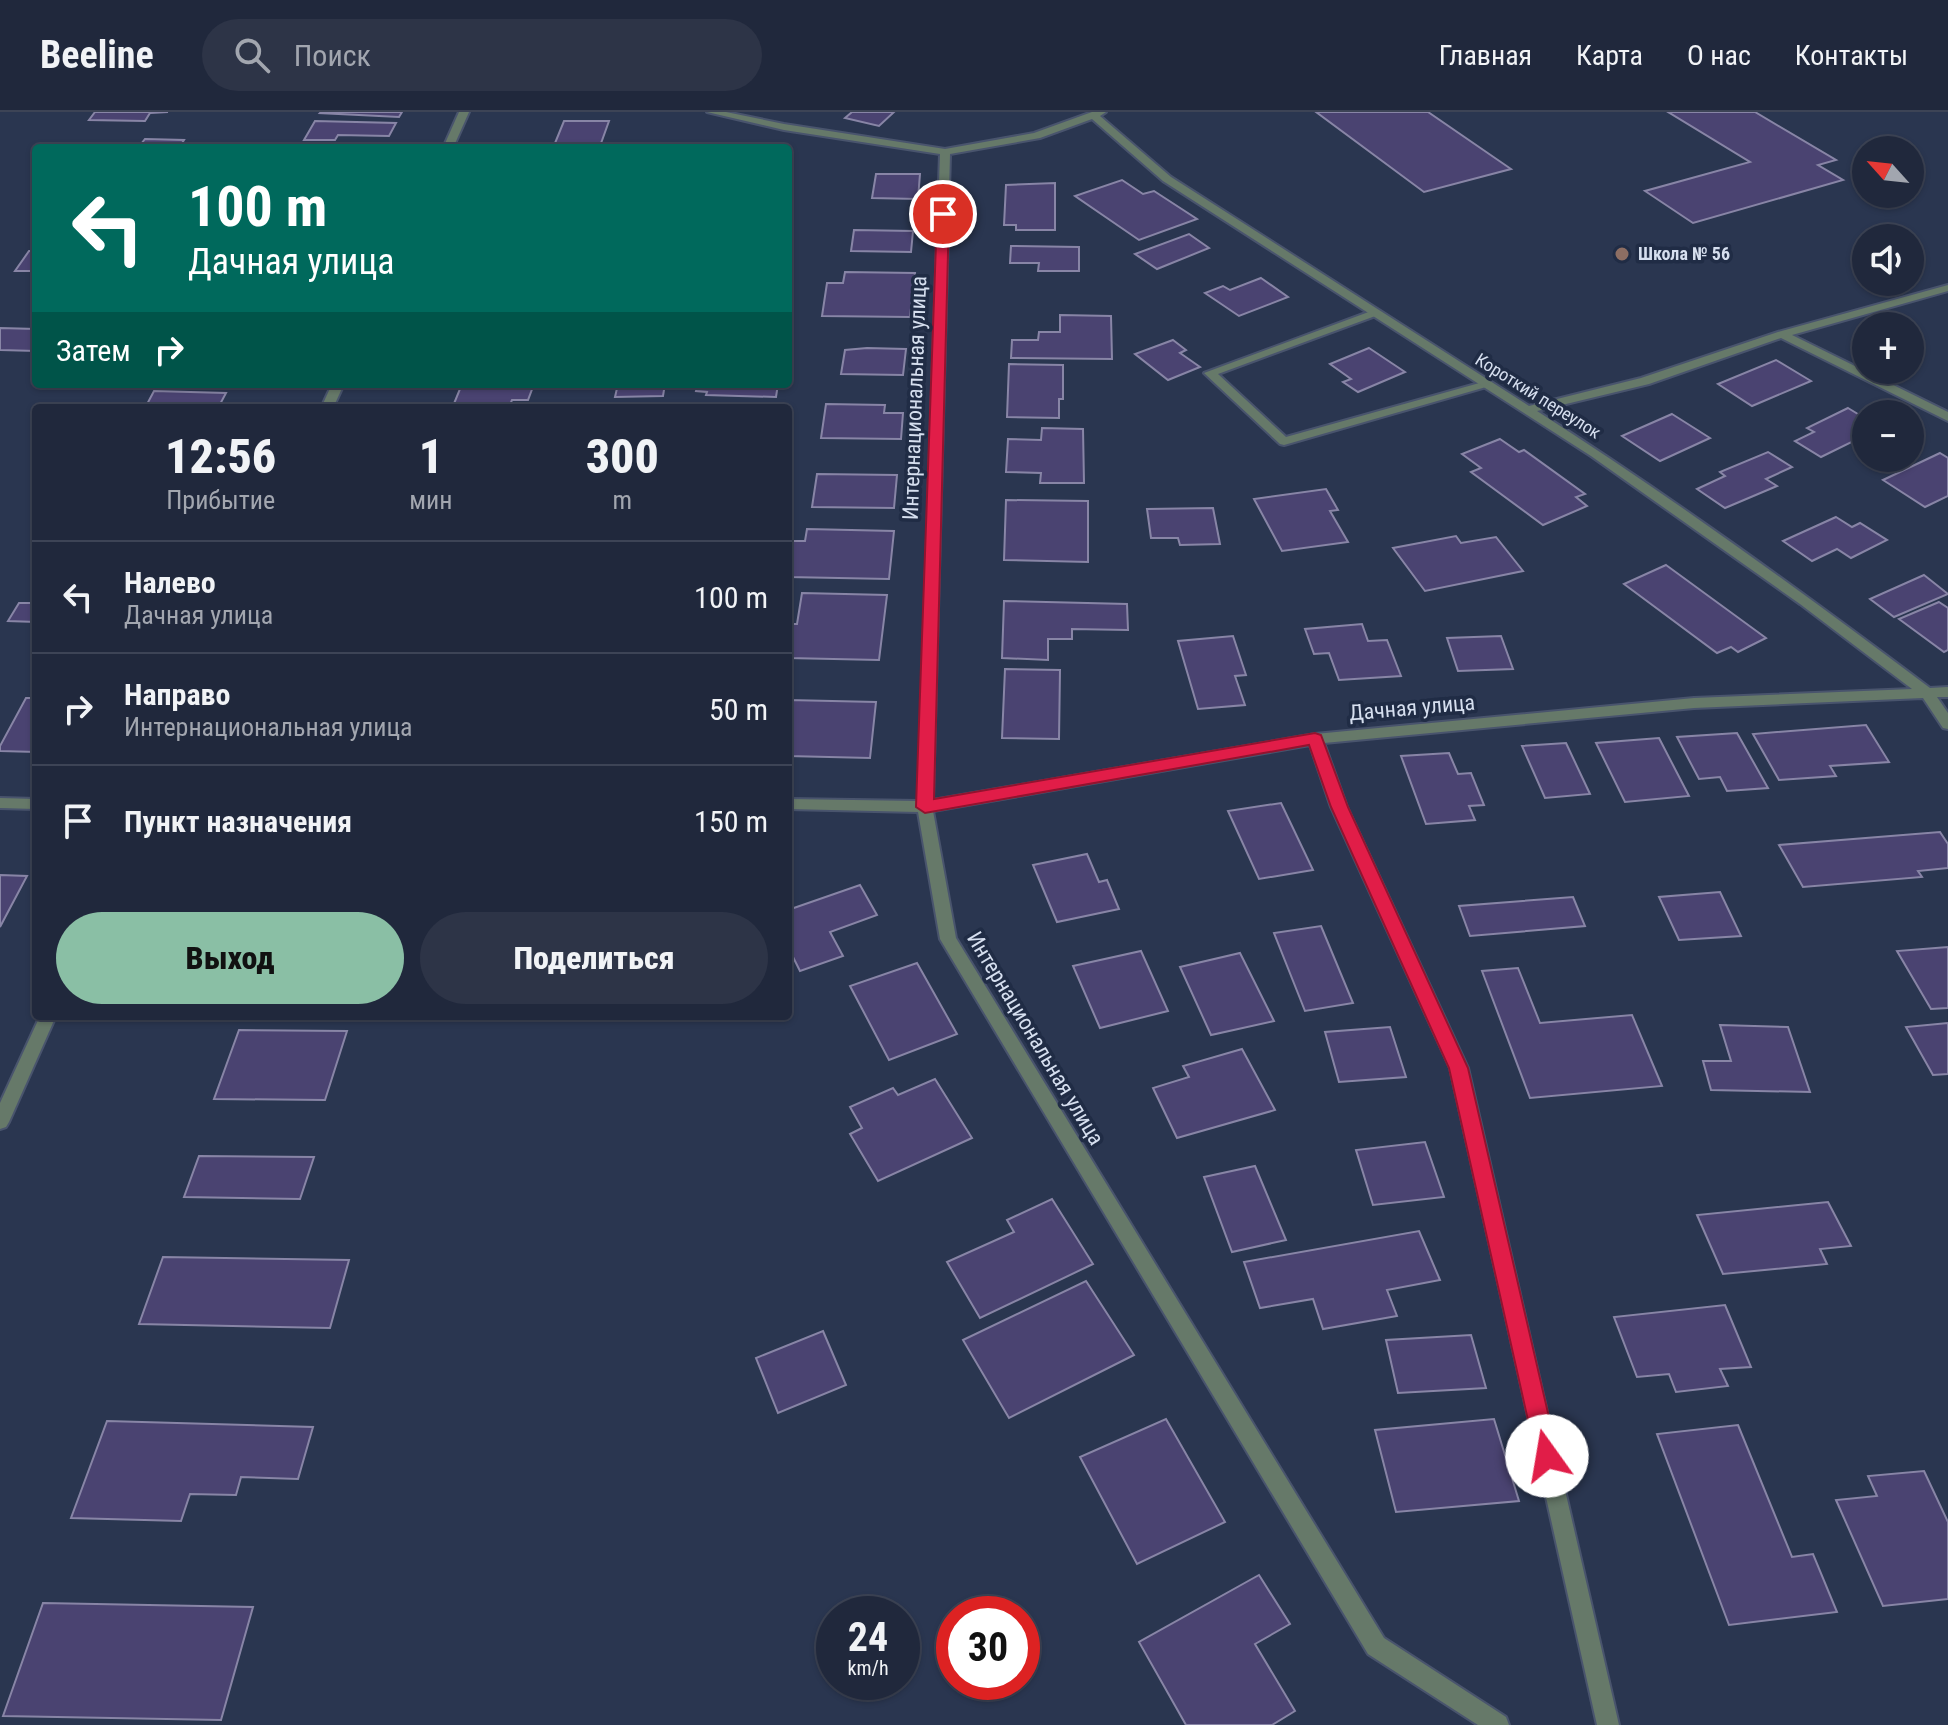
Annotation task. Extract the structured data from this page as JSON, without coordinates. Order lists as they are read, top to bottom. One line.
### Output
{"streets":{"street":["Короткий переулок","Интернациональная улица","Дачная улица"]},"crossings":[["Короткий переулок","Дачная улица"],["Интернациональная улица","Дачная улица"]],"places":["Школа № 56"],"north":"top left","page":{"header":"Beeline","search":"Поиск","nav":["Главная","Карта","О нас","Контакты"],"map_buttons":["+","−"],"turn":["100 m","Дачная улица"],"then":"Затем","eta":["12:56","Прибытие","1","мин","300","m"],"list":[{"name":"Налево","note":"Дачная улица","value":"100 m"},{"name":"Направо","note":"Интернациональная улица","value":"50 m"},{"name":"Пункт назначения","value":"150 m"}],"buttons":["Выход","Поделиться"],"speed":"24 km/h","limit":"30"}}
